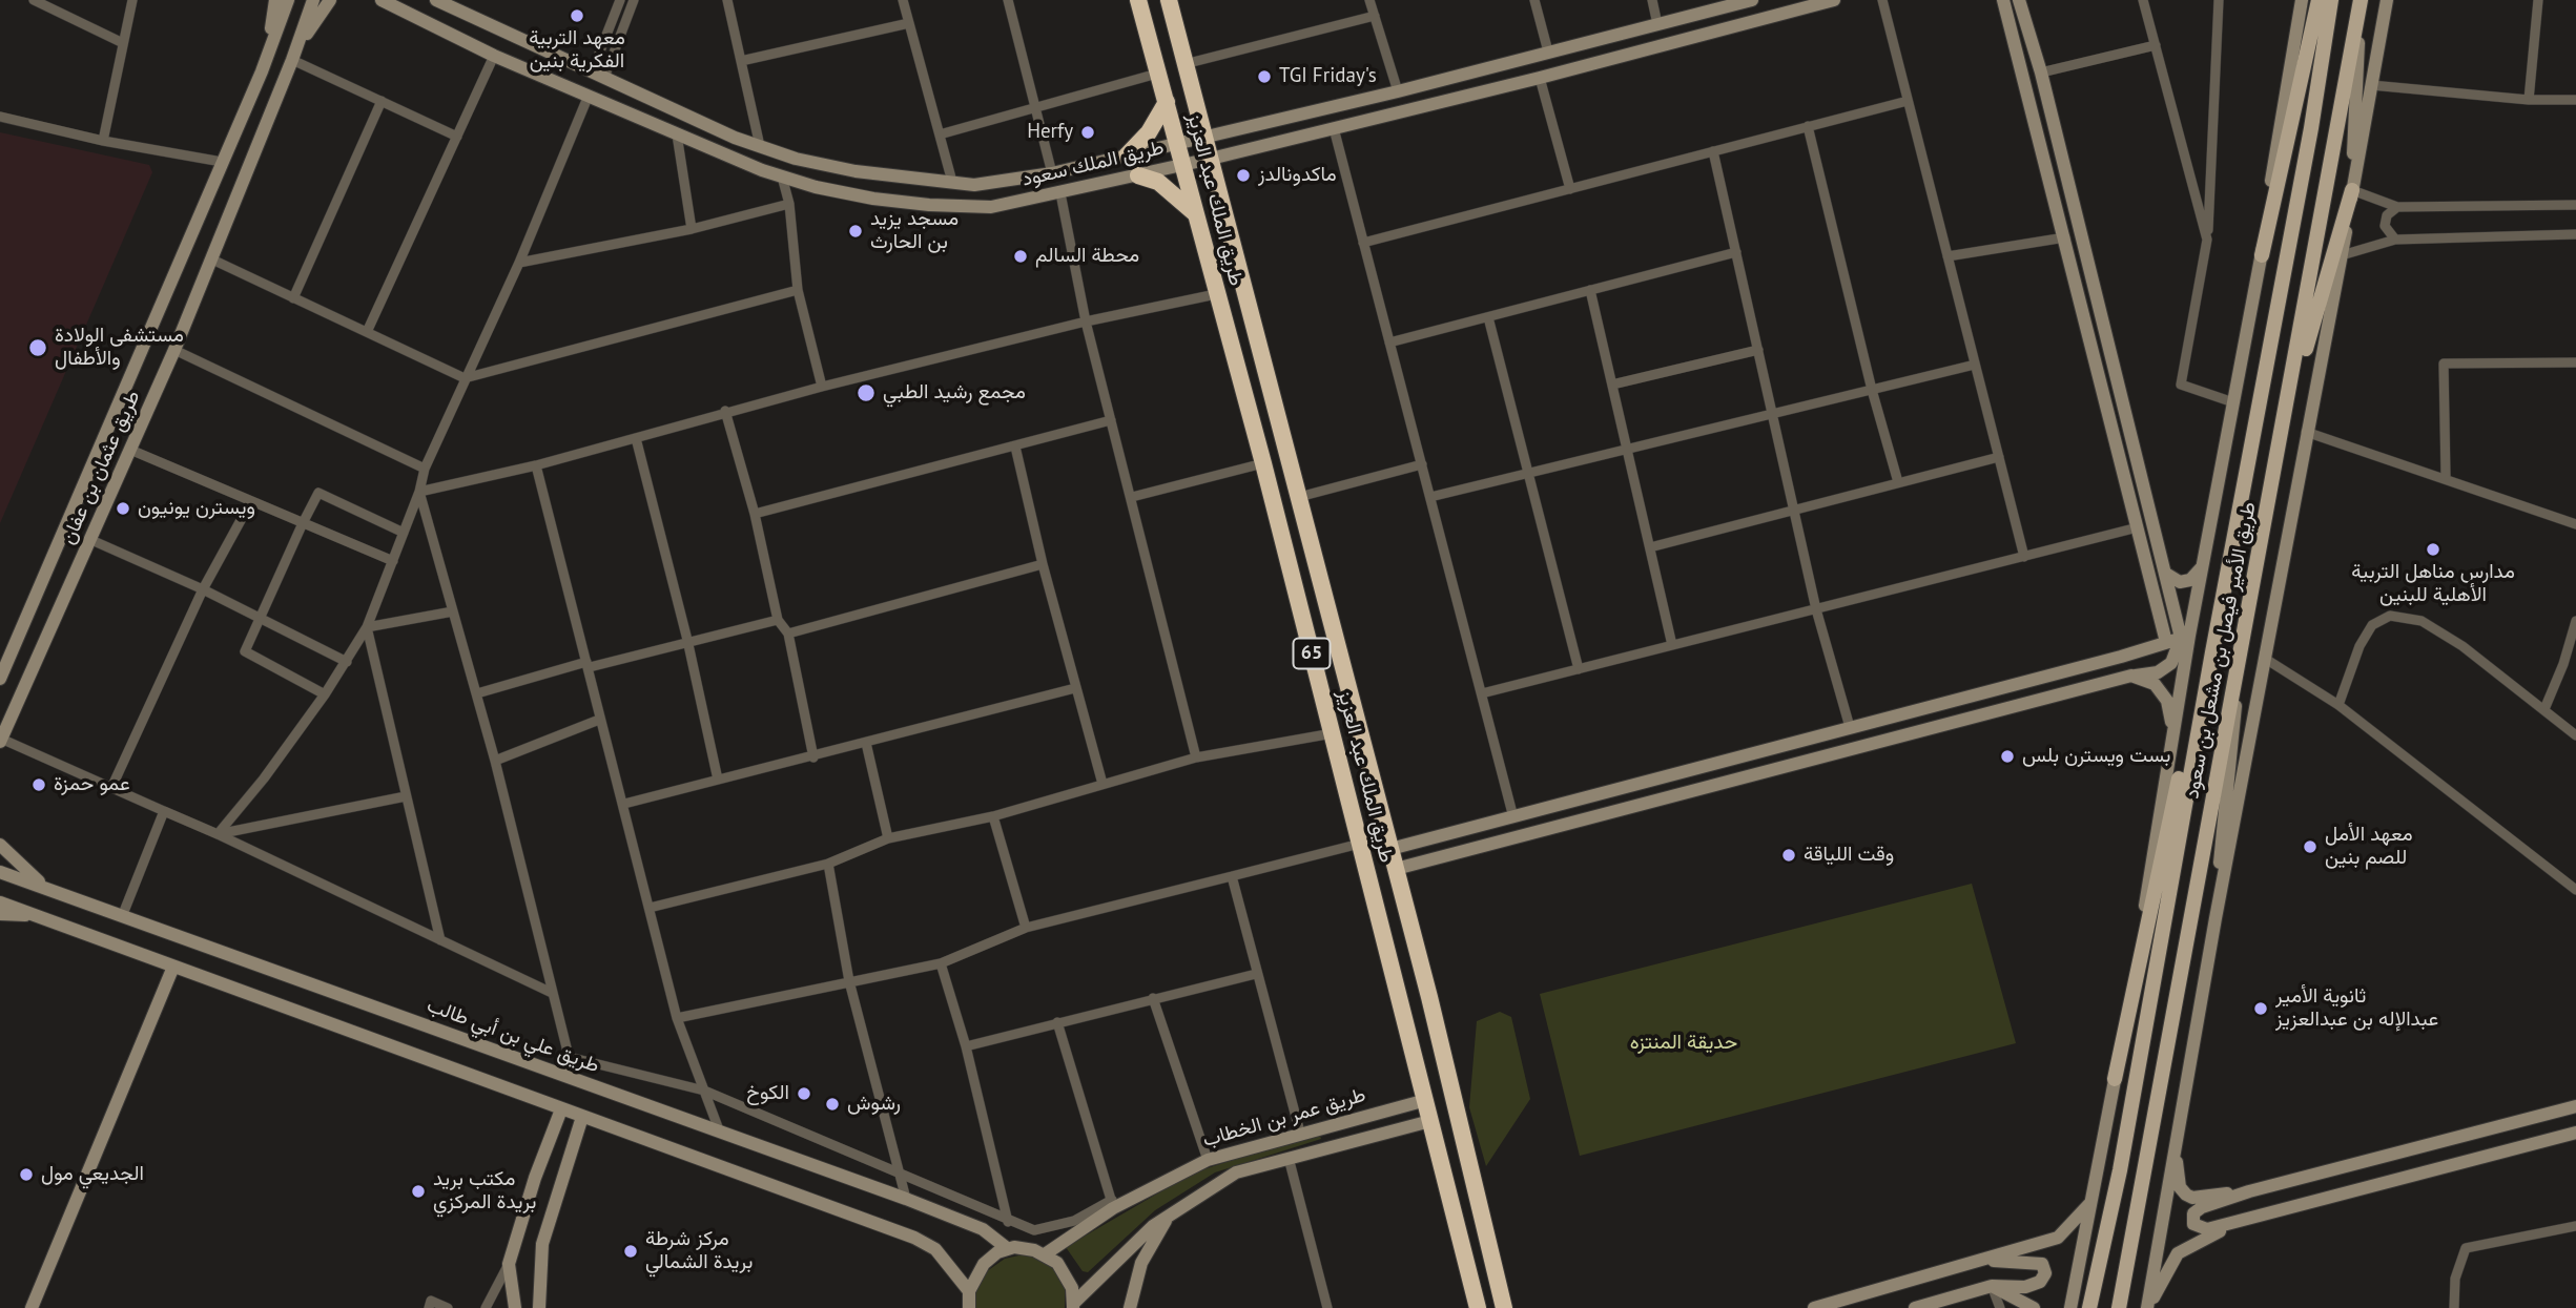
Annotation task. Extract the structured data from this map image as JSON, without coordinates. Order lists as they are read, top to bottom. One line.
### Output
{"streets":{"highway":["طريق الملك عبد العزيز","65"],"main road":["طريق الملك سعود","طريق عثمان بن عفان","طريق الأمير فيصل بن مشعل بن سعود","طريق علي بن أبي طالب","طريق عمر بن الخطاب"]},"crossings":[["طريق الملك سعود","طريق الملك عبد العزيز"],["طريق الملك عبد العزيز","طريق عمر بن الخطاب"]],"parks":["حديقة المنتزه"],"places":["معهد التربية الفكرية بنين","TGI Friday's","Herfy","ماكدونالدز","مسجد يزيد بن الحارث","محطة السالم","مستشفى الولادة والأطفال","مجمع رشيد الطبي","ويسترن يونيون","مدارس مناهل التربية الأهلية للبنين","بست ويسترن بلس","عمو حمزة","معهد الأمل للصم بنين","وقت اللياقة","ثانوية الأمير عبدالإله بن عبدالعزيز","الكوخ","رشوش","الجديعي مول","مكتب بريد بريدة المركزي","مركز شرطة بريدة الشمالي"]}
